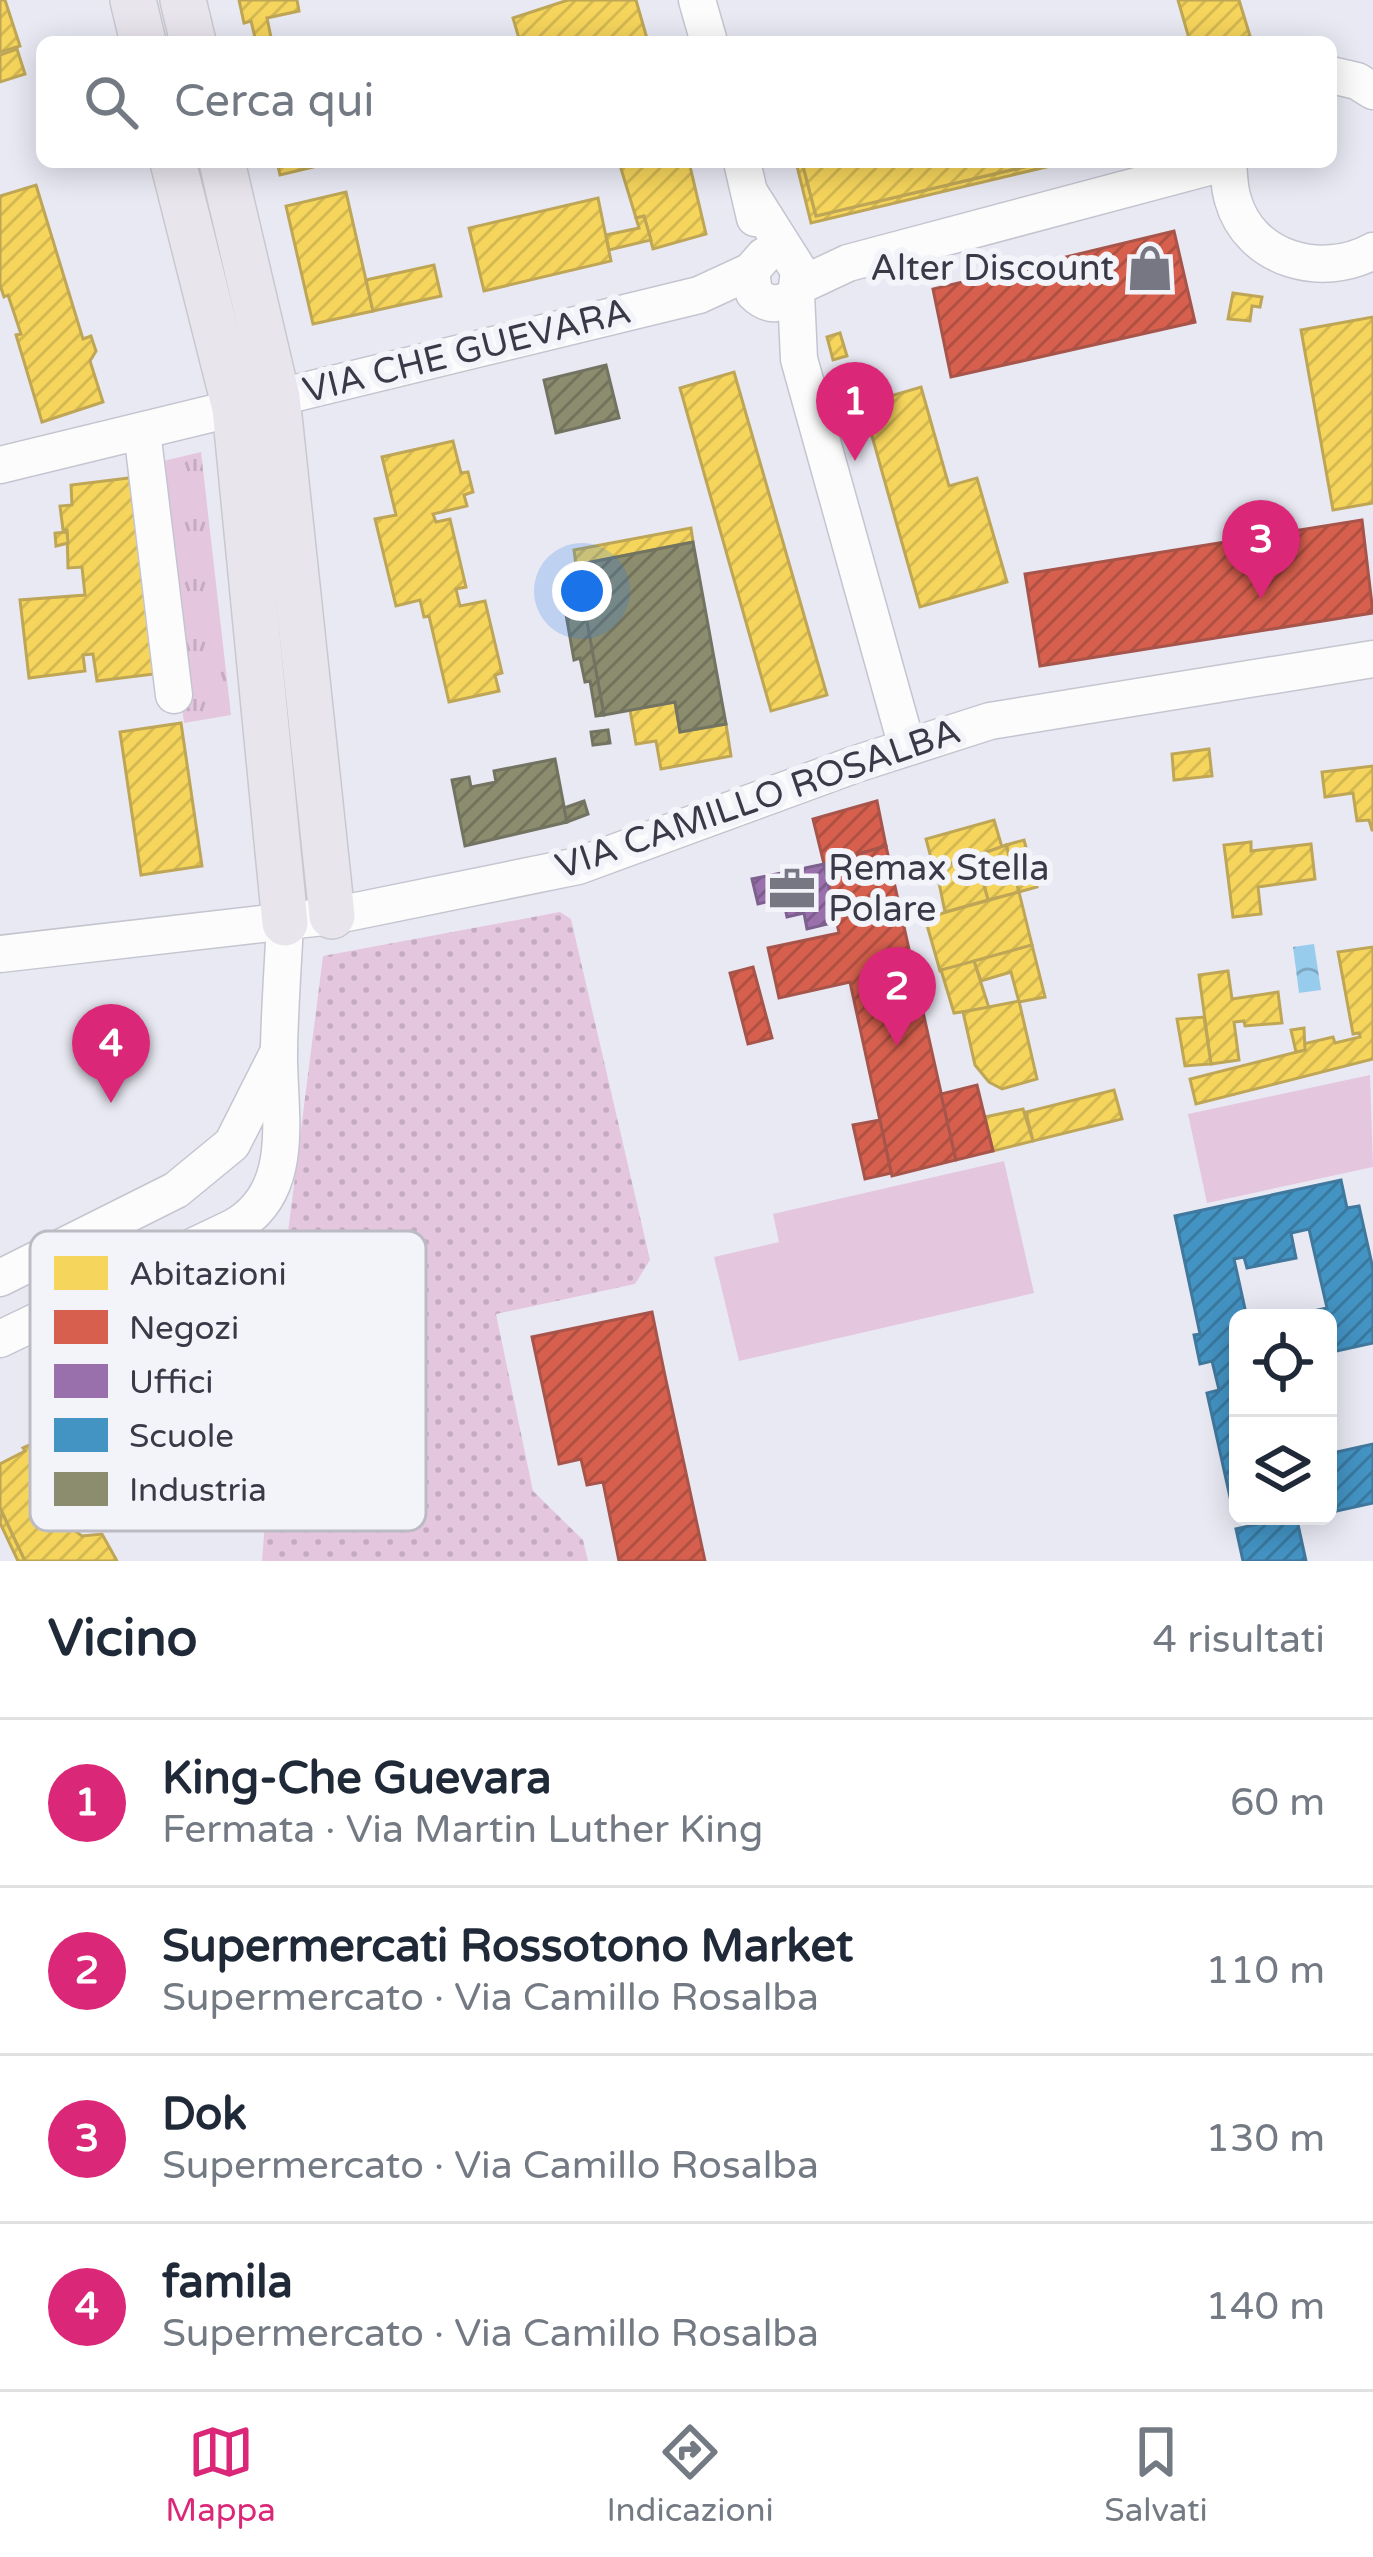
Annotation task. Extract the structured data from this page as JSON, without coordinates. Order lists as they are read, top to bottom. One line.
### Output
{"streets":{"street":["VIA CHE GUEVARA","VIA CAMILLO ROSALBA"]},"places":{"shop":["Alter Discount"],"office":["Remax Stella Polare"]},"legend":["Abitazioni","Negozi","Uffici","Scuole","Industria"],"page":{"search":"Cerca qui","pins":["1","3","2","4"],"heading":["Vicino","4 risultati"],"list":[{"mark":"1","name":"King-Che Guevara","note":"Fermata · Via Martin Luther King","value":"60 m"},{"mark":"2","name":"Supermercati Rossotono Market","note":"Supermercato · Via Camillo Rosalba","value":"110 m"},{"mark":"3","name":"Dok","note":"Supermercato · Via Camillo Rosalba","value":"130 m"},{"mark":"4","name":"famila","note":"Supermercato · Via Camillo Rosalba","value":"140 m"}],"nav":["Mappa","Indicazioni","Salvati"]}}
